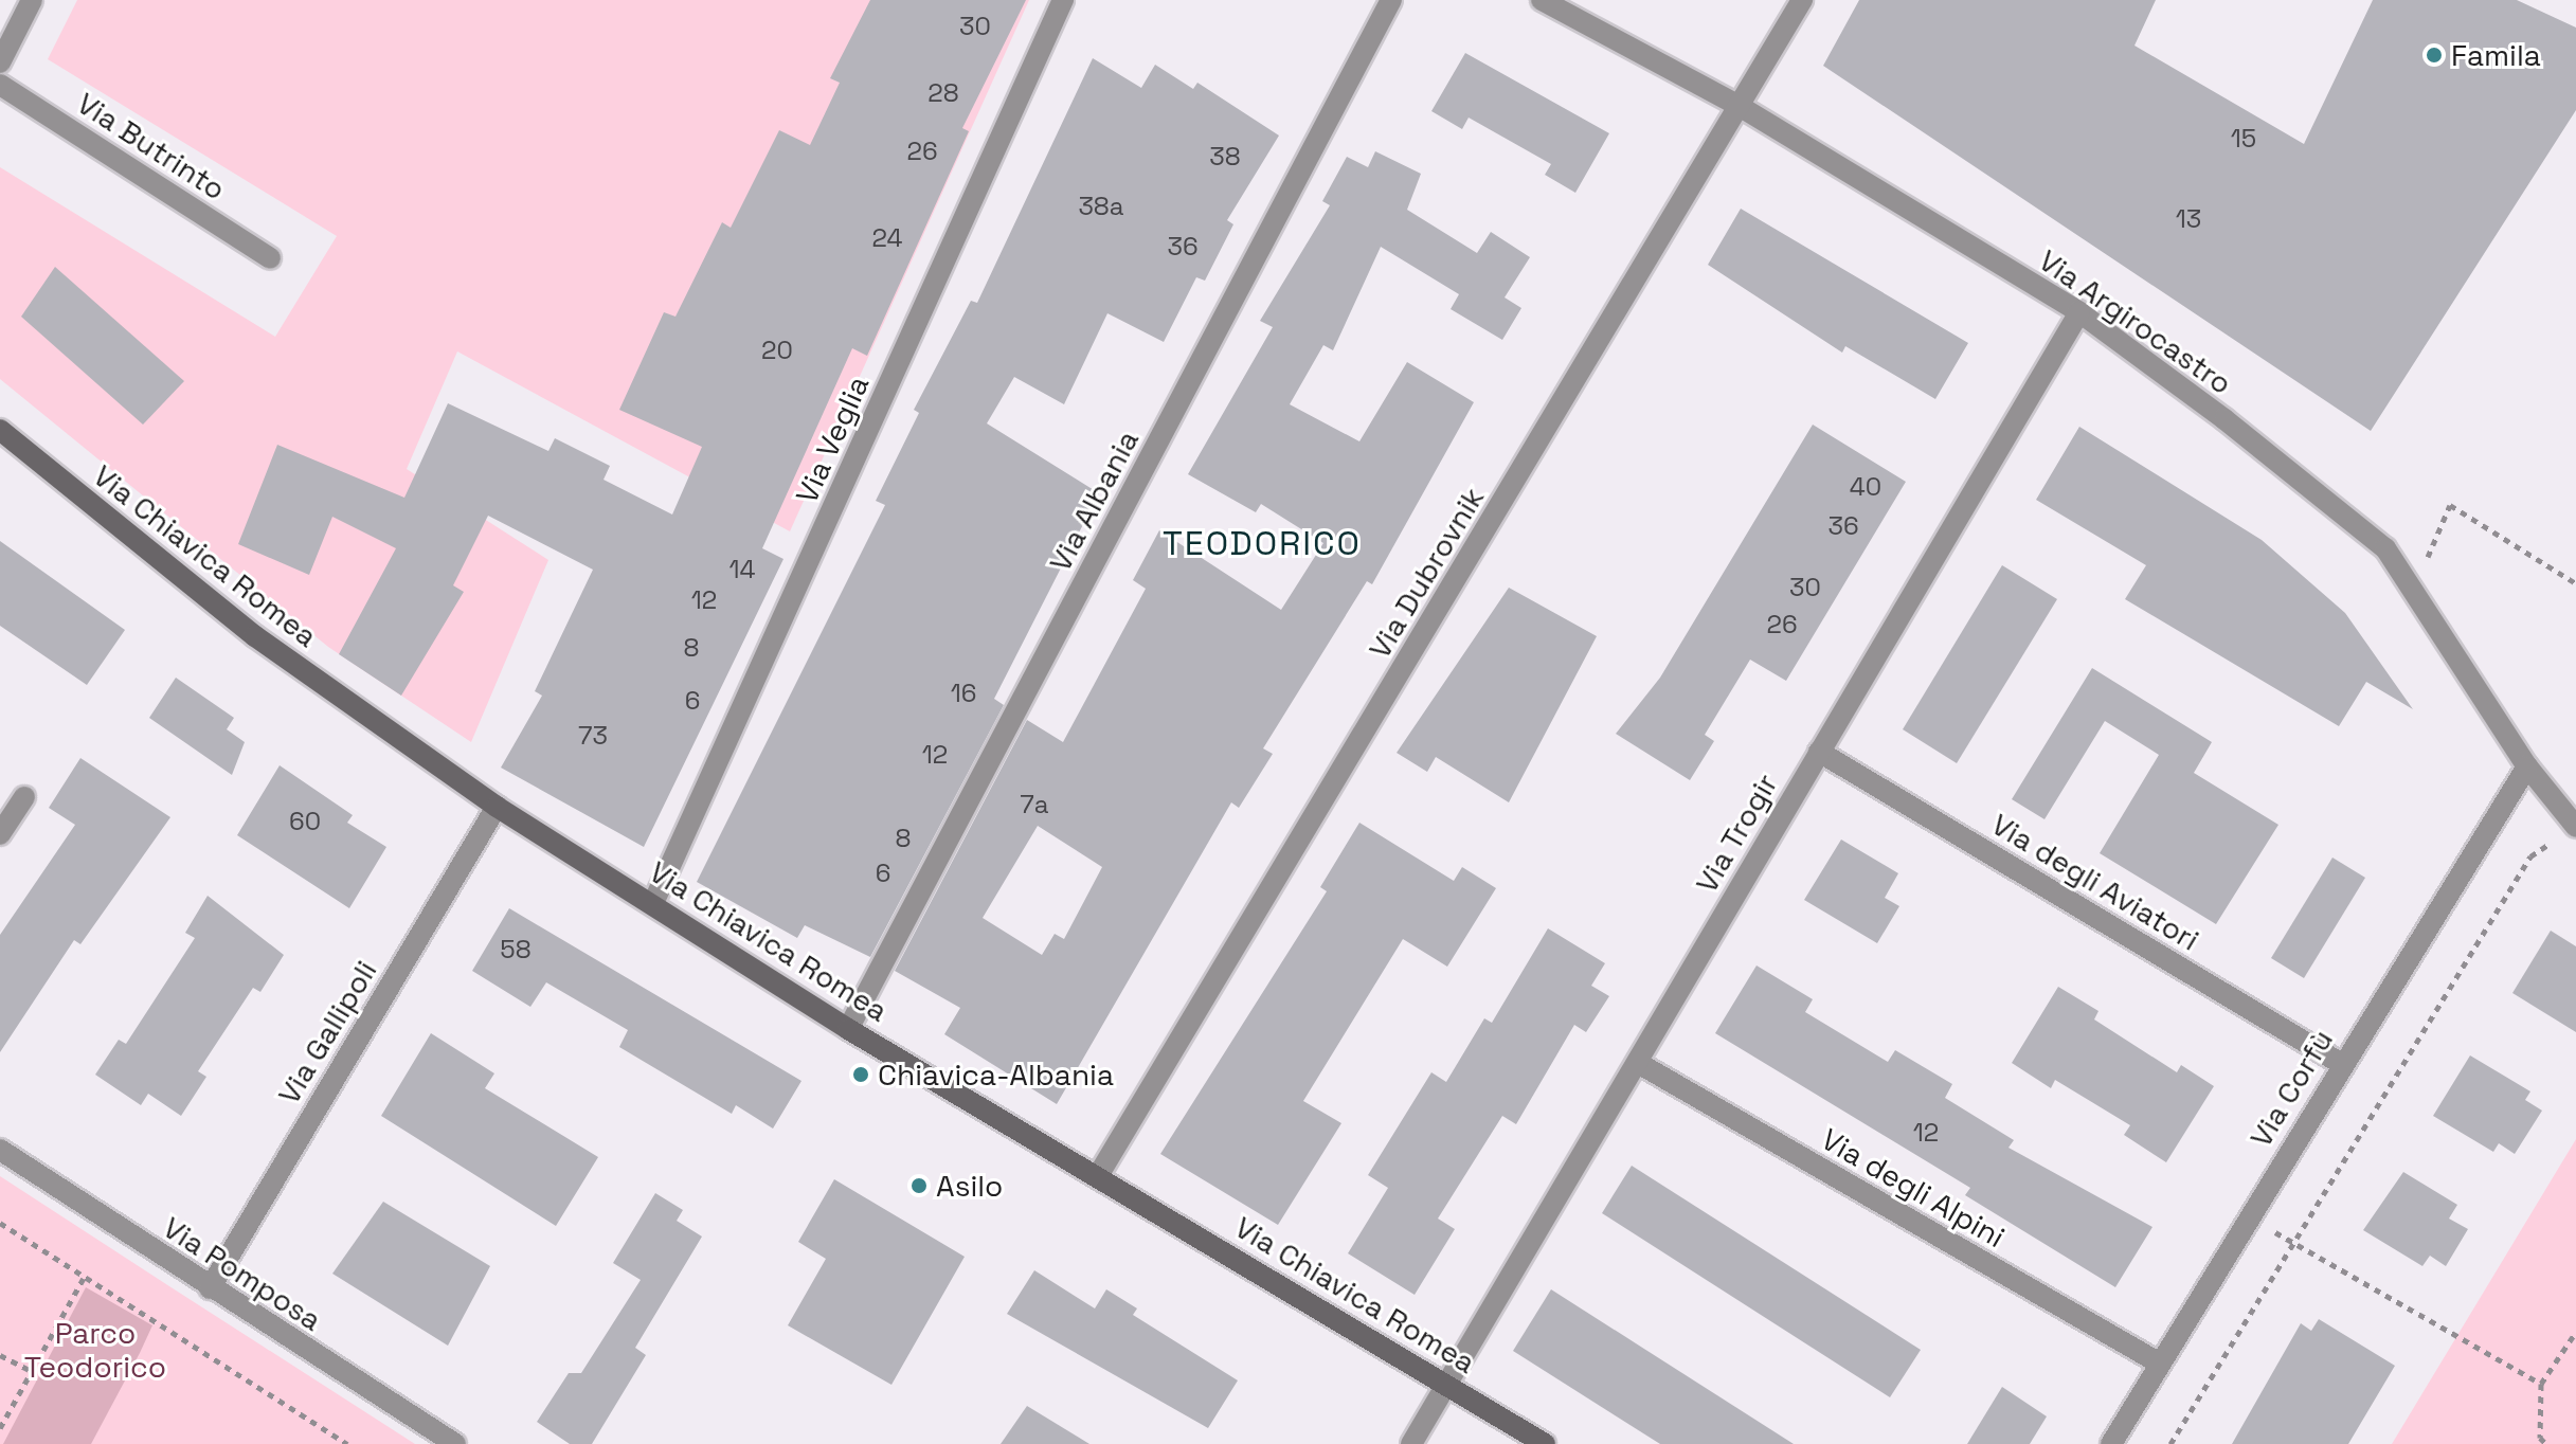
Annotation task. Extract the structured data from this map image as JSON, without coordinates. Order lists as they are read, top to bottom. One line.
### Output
{"streets":{"street":["Via Butrinto","Via Argirocastro","Via Veglia","Via Albania","Via Chiavica Romea","Via Dubrovnik","Via Trogir","Via degli Aviatori","Via Gallipoli","Via Corfù","Via degli Alpini","Via Pomposa"]},"crossings":[["Via Argirocastro","Via Dubrovnik"],["Via Argirocastro","Via Trogir"],["Via Argirocastro","Via Corfù"],["Via Veglia","Via Chiavica Romea"],["Via Albania","Via Chiavica Romea"],["Via Chiavica Romea","Via Dubrovnik"],["Via Chiavica Romea","Via Trogir"],["Via Chiavica Romea","Via Gallipoli"],["Via Trogir","Via degli Aviatori"],["Via Trogir","Via degli Alpini"],["Via degli Aviatori","Via Corfù"],["Via Gallipoli","Via Pomposa"],["Via Corfù","Via degli Alpini"]],"districts":["TEODORICO"],"parks":["Parco Teodorico"],"places":["Famila","Chiavica-Albania","Asilo"],"house_numbers":["30","28","15","26","38","38a","13","24","36","20","40","36","14","30","12","26","8","16","6","73","12","7a","60","8","6","58","12"]}
